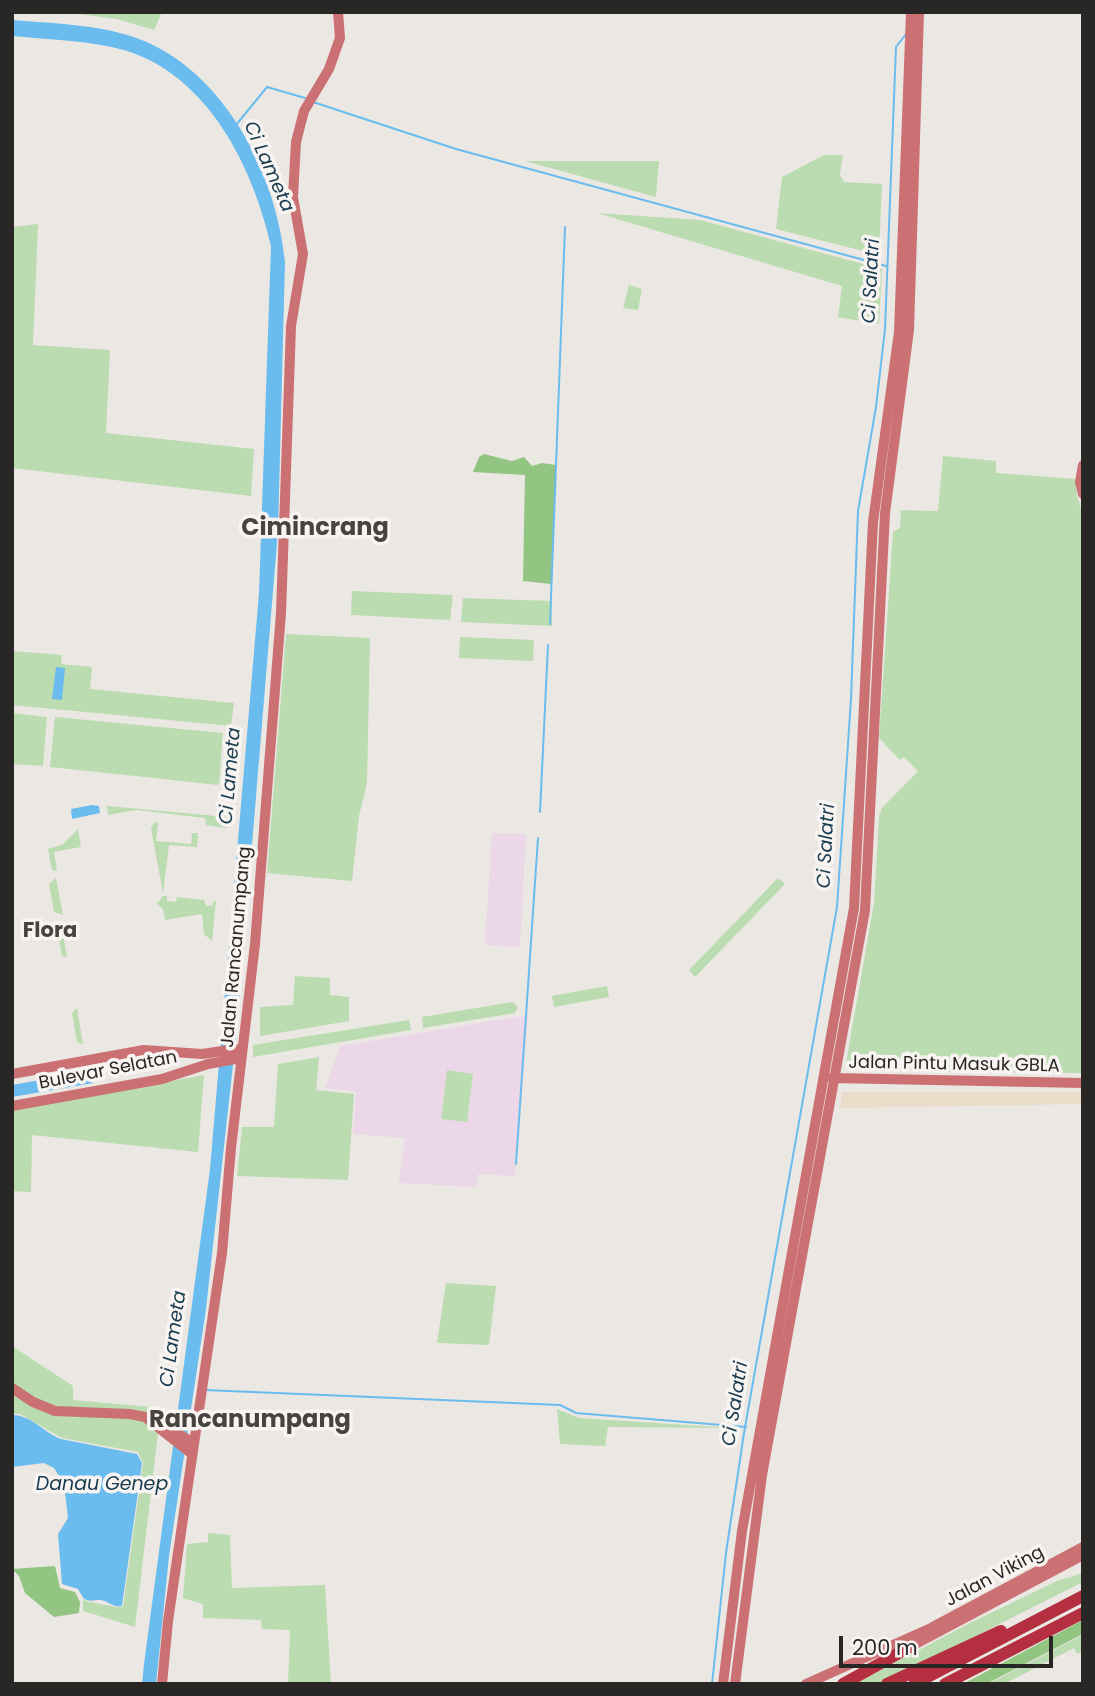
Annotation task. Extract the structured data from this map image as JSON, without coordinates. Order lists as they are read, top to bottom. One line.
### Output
{"streets":{"street":["Jalan Rancanumpang","Jalan Pintu Masuk GBLA","Bulevar Selatan","Jalan Viking"]},"districts":["Cimincrang","Flora","Rancanumpang"],"water":["Ci Lameta","Ci Salatri","Danau Genep"],"scale_bar":"200 m"}
